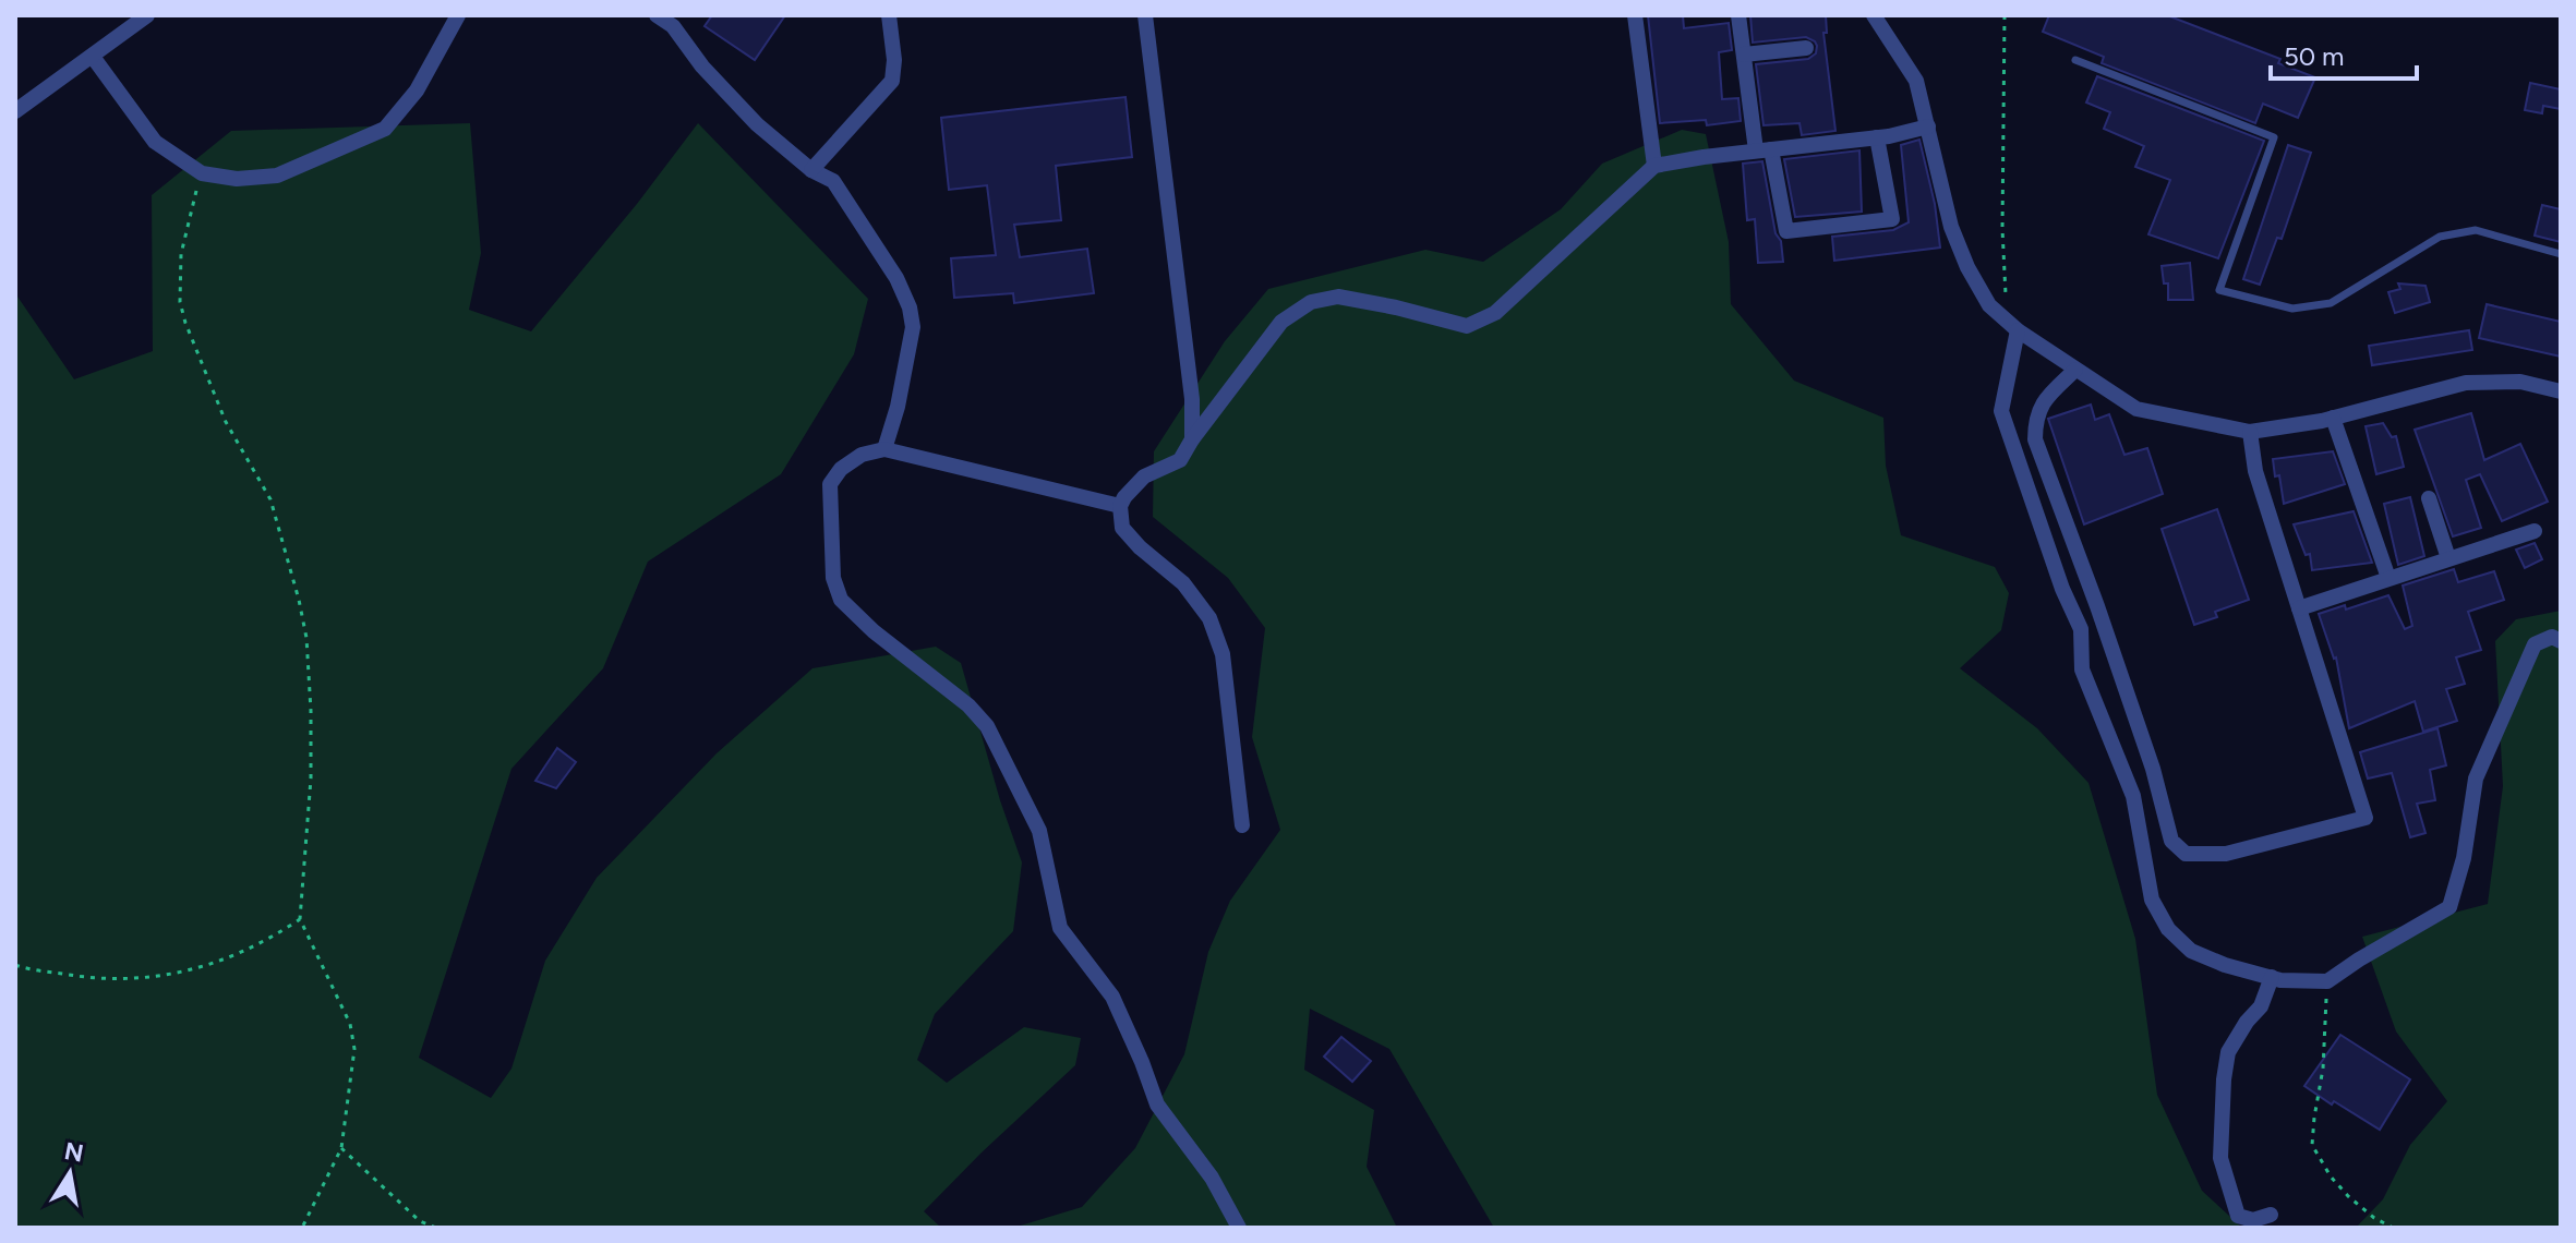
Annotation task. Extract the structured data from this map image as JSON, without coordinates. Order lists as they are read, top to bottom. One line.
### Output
{"scale_bar":"50 m","north":"top"}
